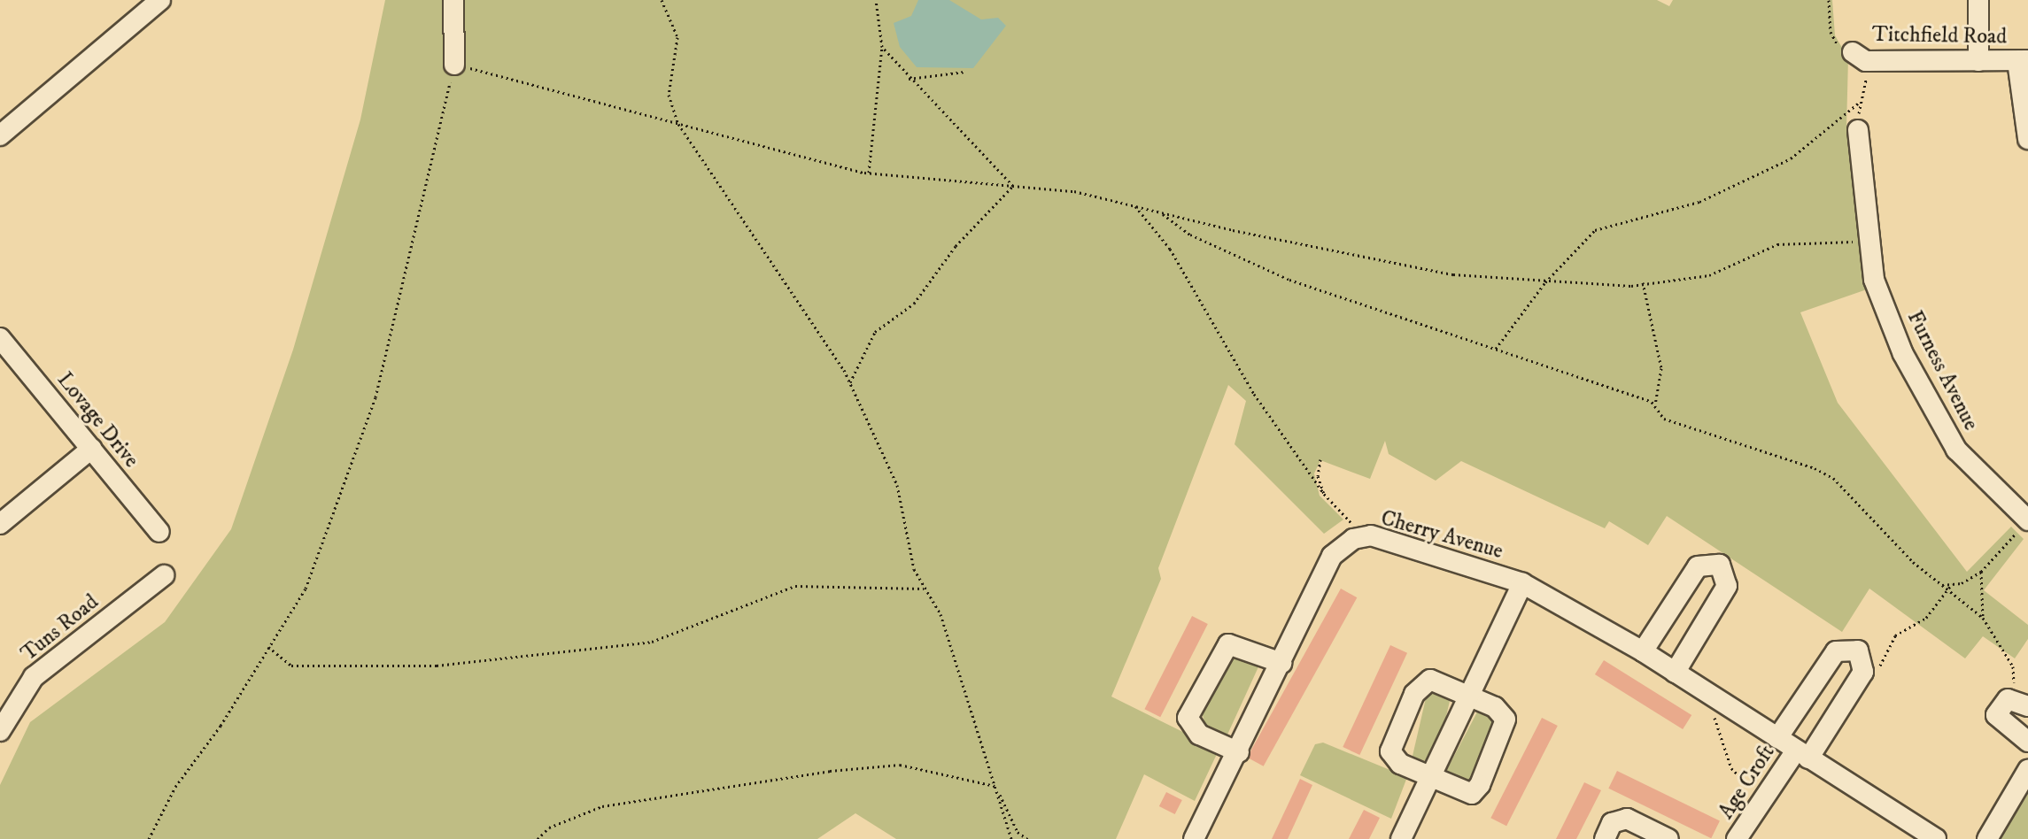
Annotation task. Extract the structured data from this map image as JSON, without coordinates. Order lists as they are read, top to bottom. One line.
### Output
{"streets":{"street":["Titchfield Road","Furness Avenue","Lovage Drive","Cherry Avenue","Tuns Road","Age Croft"]},"crossings":[["Cherry Avenue","Age Croft"]]}
